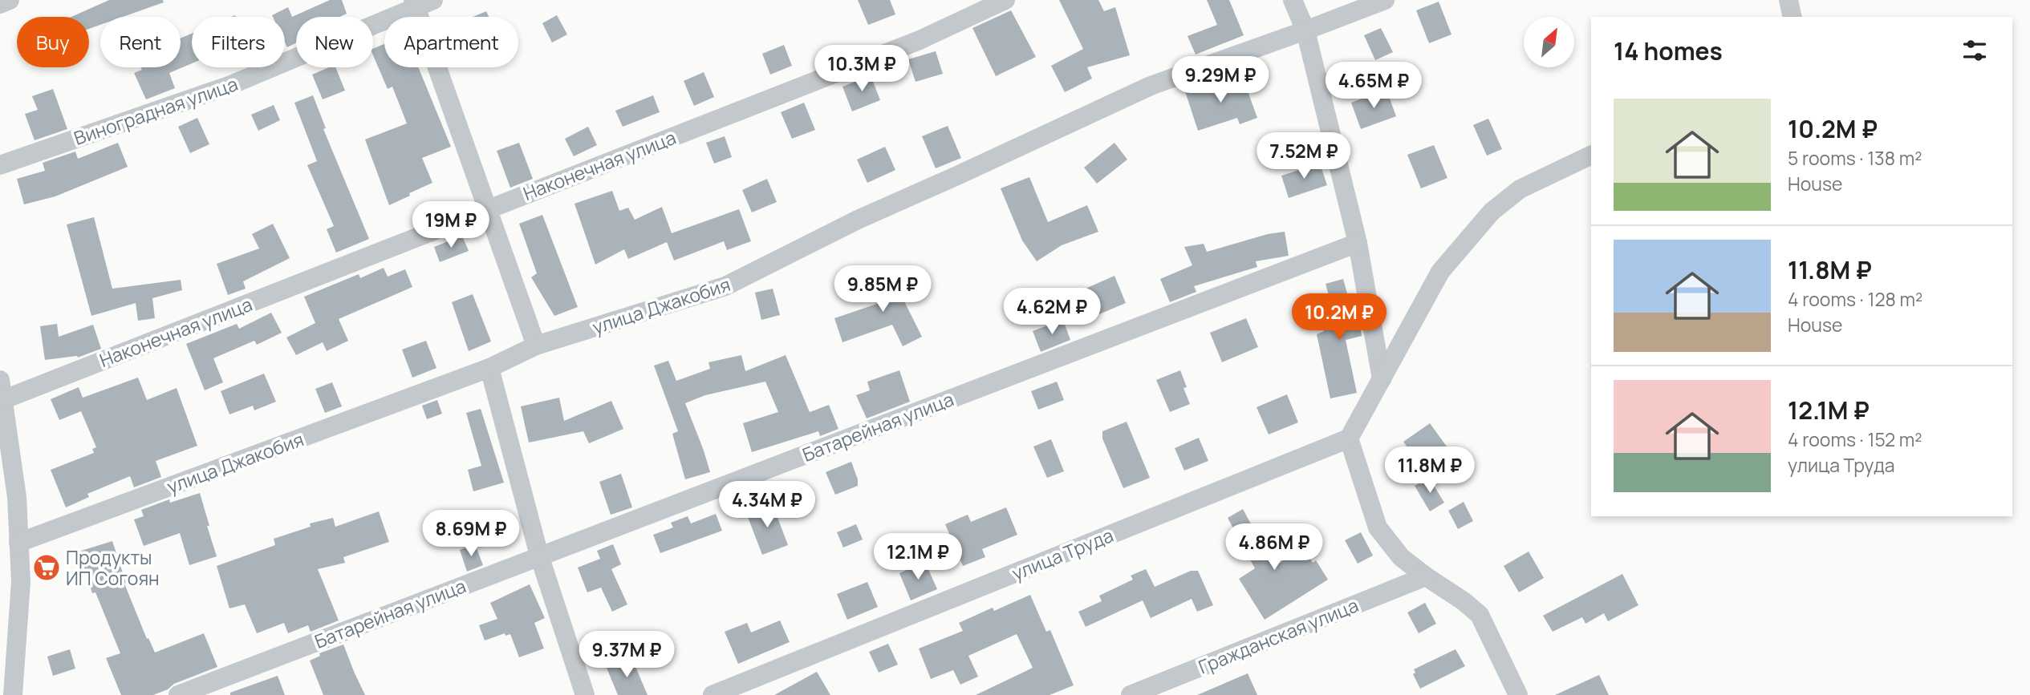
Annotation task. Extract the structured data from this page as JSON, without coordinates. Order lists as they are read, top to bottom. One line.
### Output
{"streets":{"street":["Виноградная улица","Наконечная улица","улица Джакобия","Батарейная улица","улица Труда","Гражданская улица"]},"places":{"supermarket":["Продукты ИП Согоян"]},"north":"top right","page":{"chip":["Buy","Rent","Filters","New","Apartment"],"heading":"14 homes","price":["10.3M ₽","9.29M ₽","4.65M ₽","7.52M ₽","19M ₽","9.85M ₽","4.62M ₽","10.2M ₽","11.8M ₽","4.34M ₽","8.69M ₽","4.86M ₽","12.1M ₽","9.37M ₽"],"list":[{"name":"10.2M ₽","note":"5 rooms · 138 m² · House"},{"name":"11.8M ₽","note":"4 rooms · 128 m² · House"},{"name":"12.1M ₽","note":"4 rooms · 152 m² · улица Труда"}]}}
